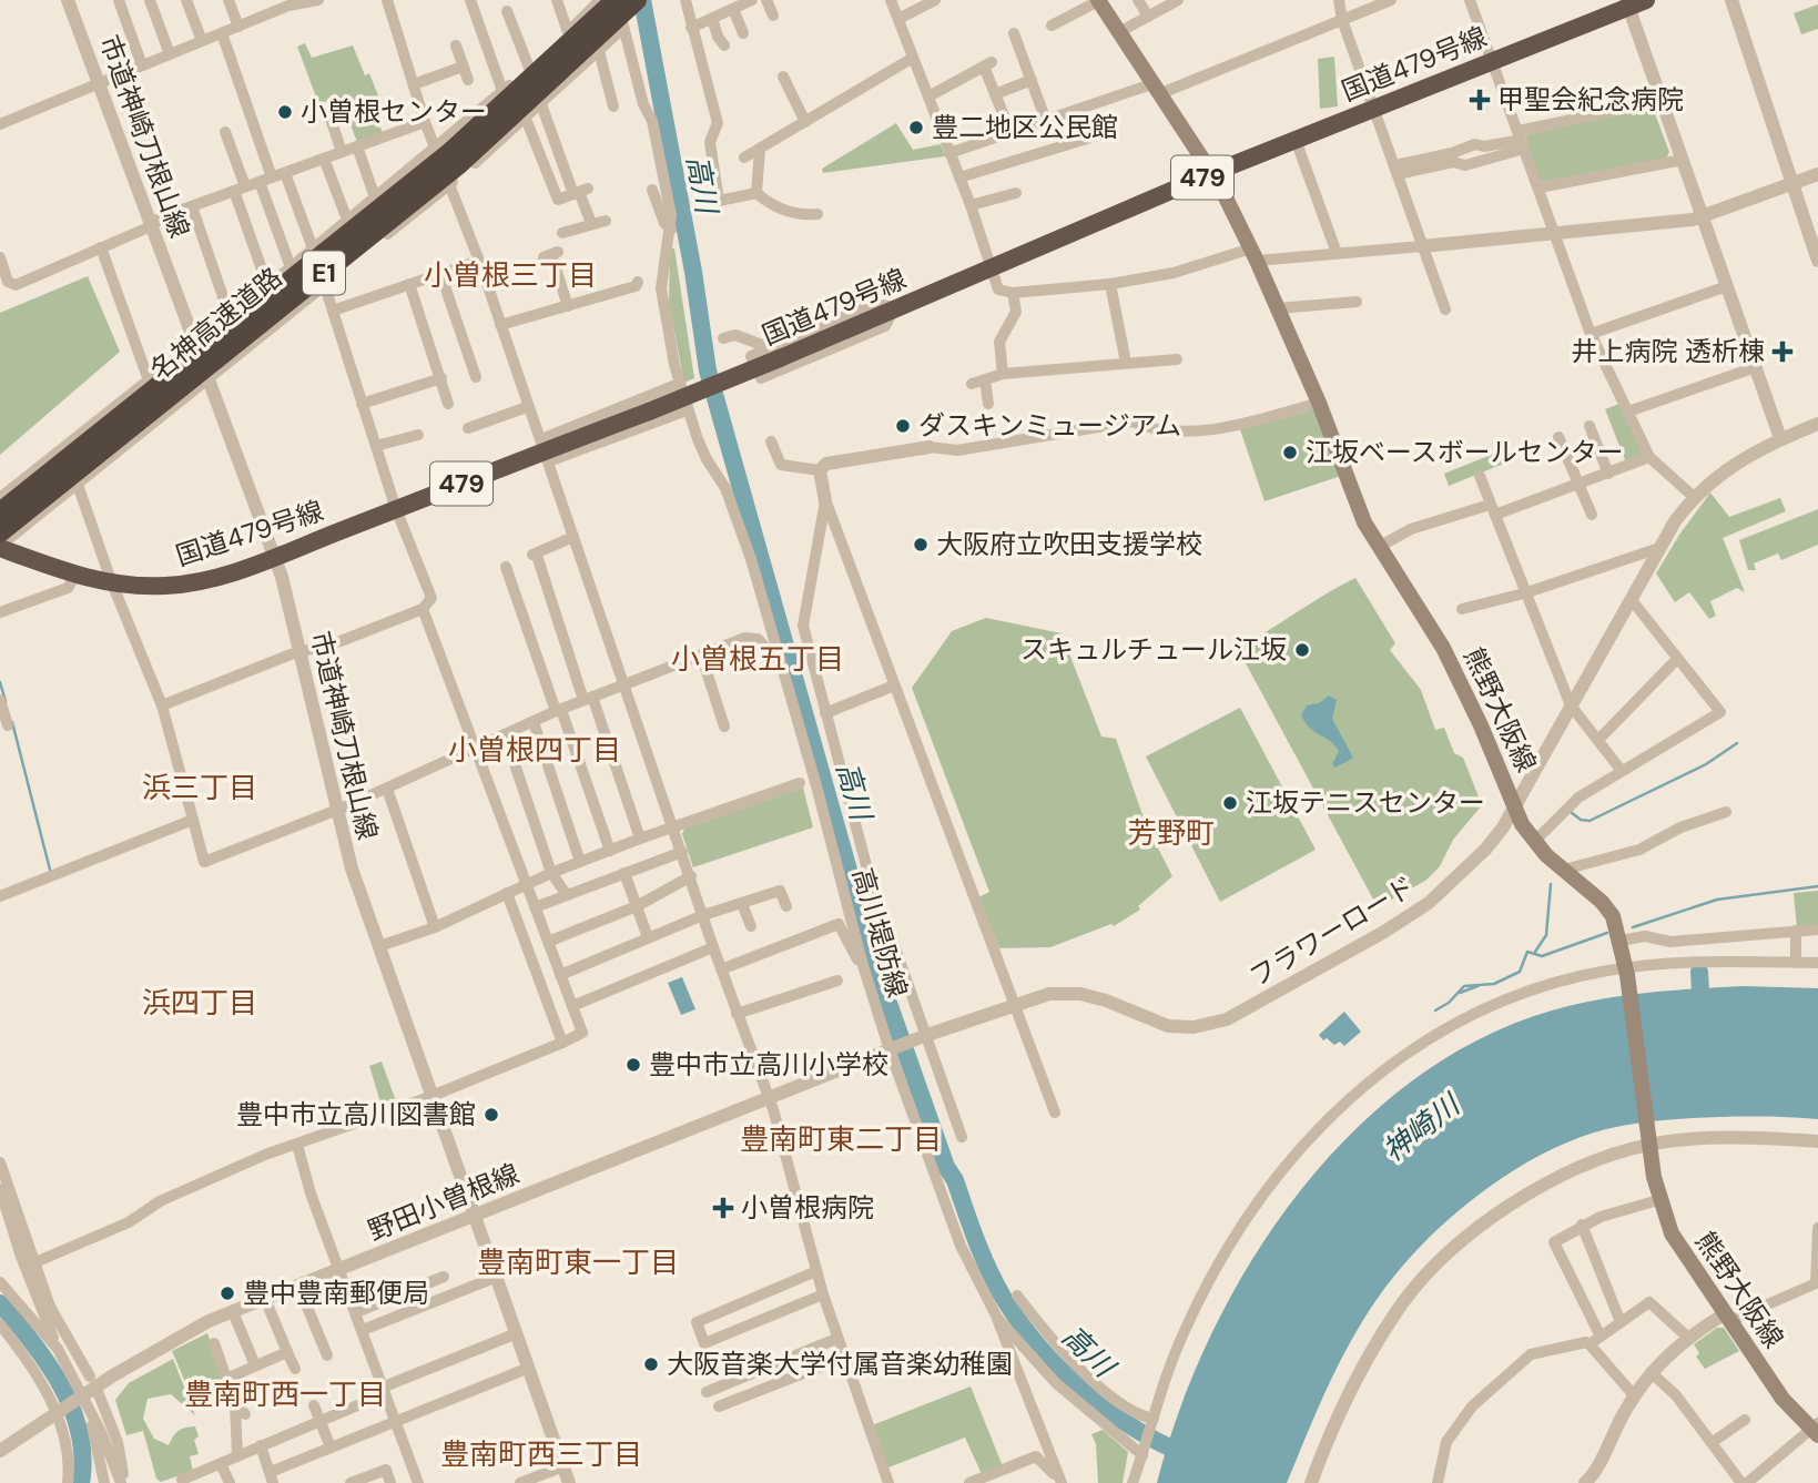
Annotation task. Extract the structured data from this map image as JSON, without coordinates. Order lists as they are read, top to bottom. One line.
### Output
{"streets":{"highway":["国道479号線","479","E1","名神高速道路"],"main road":["熊野大阪線"],"street":["市道神崎刀根山線","フラワーロード","高川堤防線","野田小曽根線"]},"crossings":[["国道479号線","市道神崎刀根山線"],["国道479号線","熊野大阪線"],["市道神崎刀根山線","野田小曽根線"],["名神高速道路","高川堤防線"],["熊野大阪線","フラワーロード"],["フラワーロード","野田小曽根線"],["高川堤防線","野田小曽根線"]],"districts":["小曽根三丁目","小曽根五丁目","小曽根四丁目","浜三丁目","芳野町","浜四丁目","豊南町東二丁目","豊南町東一丁目","豊南町西一丁目","豊南町西三丁目"],"water":["高川","神崎川"],"places":{"health":["甲聖会紀念病院","井上病院 透析棟","小曽根病院"],"other":["小曽根センター","豊二地区公民館","ダスキンミュージアム","江坂ベースボールセンター","大阪府立吹田支援学校","スキュルチュール江坂","江坂テニスセンター","豊中市立高川小学校","豊中市立高川図書館","豊中豊南郵便局","大阪音楽大学付属音楽幼稚園"]}}
